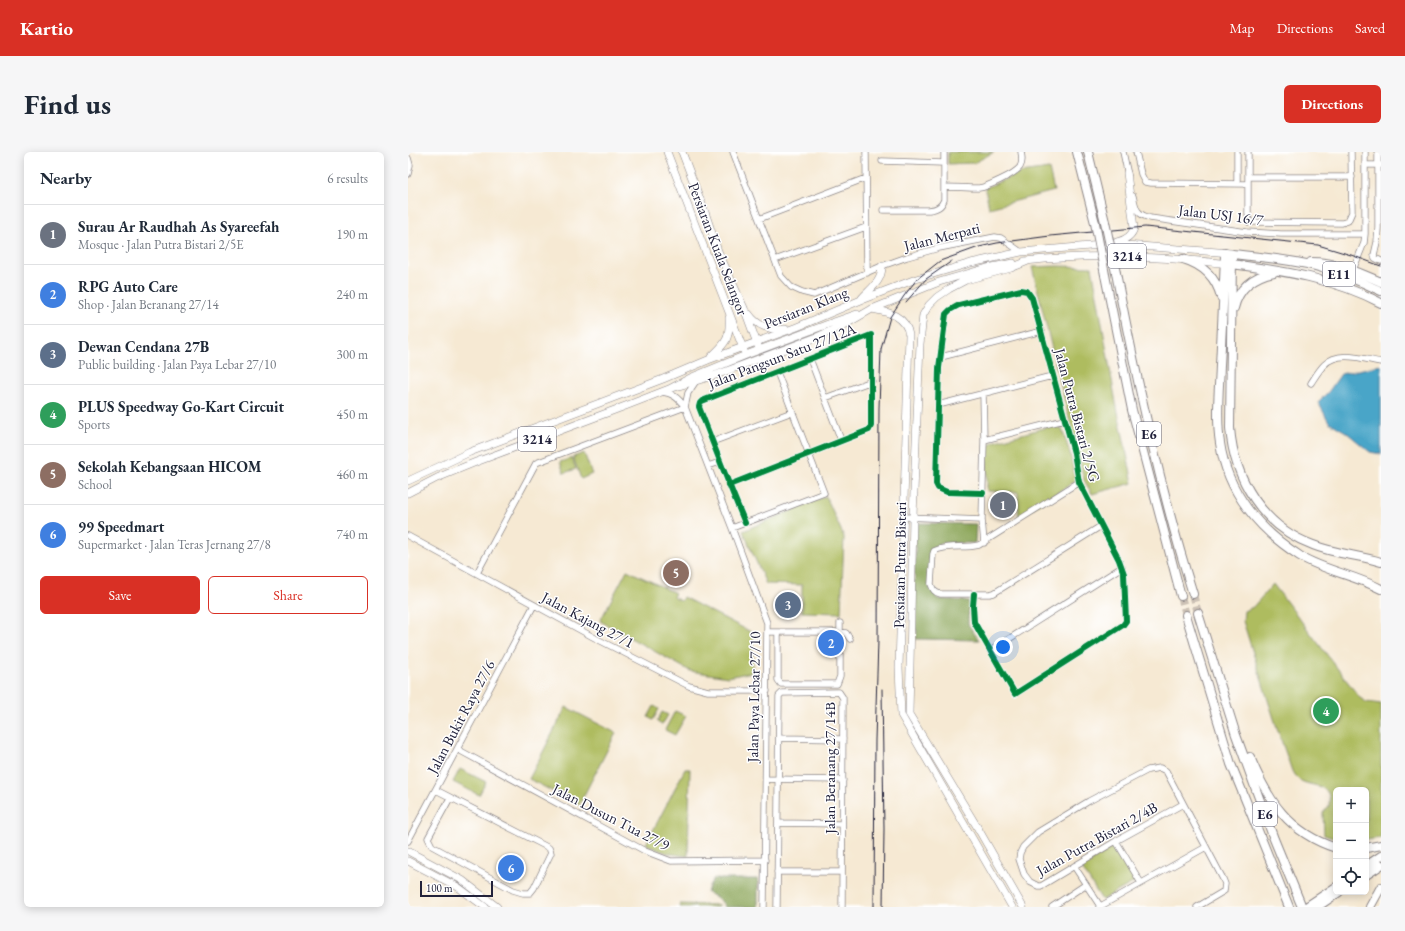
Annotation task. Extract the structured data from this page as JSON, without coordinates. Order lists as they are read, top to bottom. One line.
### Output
{"streets":{"highway":["E11","E6"],"main road":["Persiaran Kuala Selangor","3214","Persiaran Klang","Persiaran Putra Bistari"],"street":["Jalan USJ 16/7","Jalan Merpati","Jalan Pangsun Satu 27/12A","Jalan Putra Bistari 2/5G","Jalan Kajang 27/1","Jalan Paya Lebar 27/10","Jalan Bukit Raya 27/6","Jalan Beranang 27/14B","Jalan Dusun Tua 27/9","Jalan Putra Bistari 2/4B"]},"crossings":[["Jalan Merpati","Persiaran Klang"],["Persiaran Kuala Selangor","Persiaran Klang"],["E11","Persiaran Klang"],["Persiaran Klang","Persiaran Putra Bistari"],["Persiaran Klang","Jalan Paya Lebar 27/10"],["Jalan Kajang 27/1","Jalan Paya Lebar 27/10"],["Jalan Kajang 27/1","Jalan Bukit Raya 27/6"],["Jalan Paya Lebar 27/10","Jalan Dusun Tua 27/9"],["Jalan Bukit Raya 27/6","Jalan Dusun Tua 27/9"]],"scale_bar":"100 m","page":{"header":"Kartio","nav":["Map","Directions","Saved"],"buttons":["Directions",["Save","Share"]],"title":"Find us","heading":["Nearby","6 results"],"list":[{"mark":"1","name":"Surau Ar Raudhah As Syareefah","note":"Mosque · Jalan Putra Bistari 2/5E","value":"190 m"},{"mark":"2","name":"RPG Auto Care","note":"Shop · Jalan Beranang 27/14","value":"240 m"},{"mark":"3","name":"Dewan Cendana 27B","note":"Public building · Jalan Paya Lebar 27/10","value":"300 m"},{"mark":"4","name":"PLUS Speedway Go-Kart Circuit","note":"Sports","value":"450 m"},{"mark":"5","name":"Sekolah Kebangsaan HICOM","note":"School","value":"460 m"},{"mark":"6","name":"99 Speedmart","note":"Supermarket · Jalan Teras Jernang 27/8","value":"740 m"}],"pins":["1","5","3","2","4","6"],"map_buttons":["+","−"],"scale":"100 m"}}
